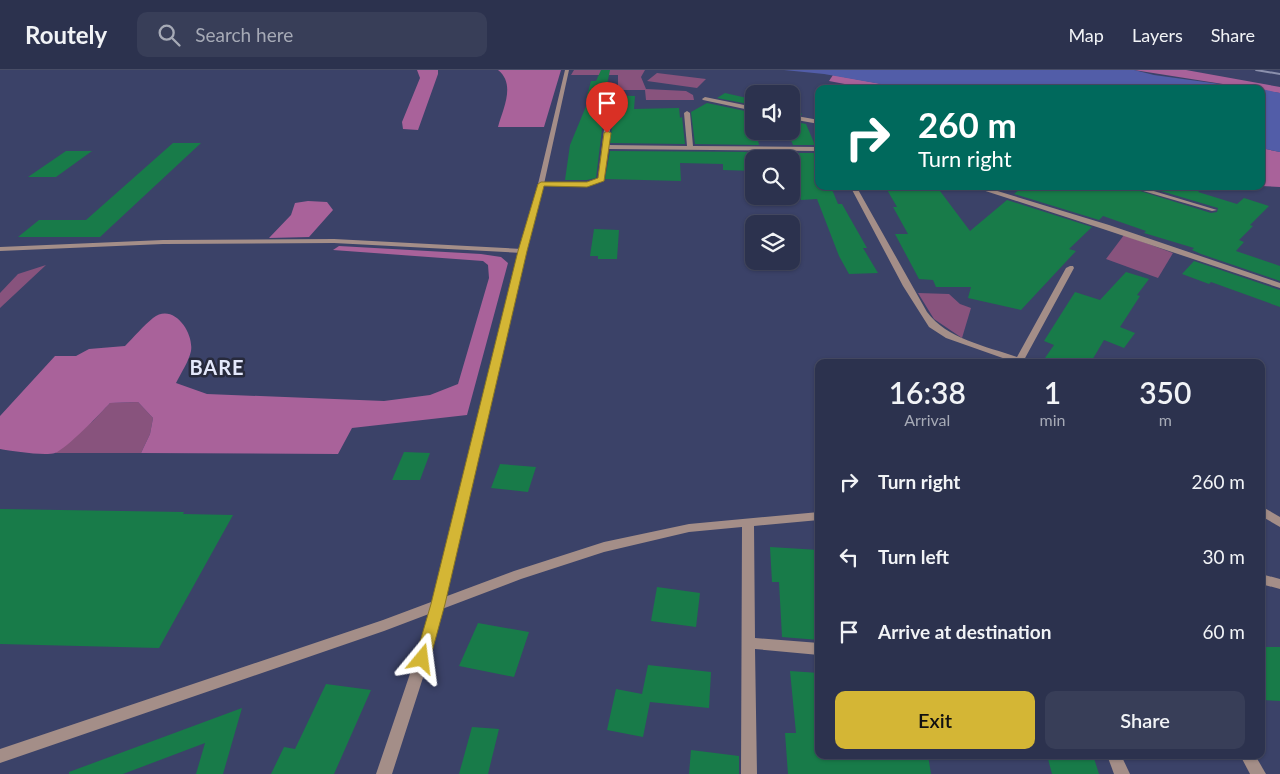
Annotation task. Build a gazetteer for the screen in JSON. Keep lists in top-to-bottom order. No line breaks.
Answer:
{"districts":["BARE"],"page":{"header":"Routely","search":"Search here","nav":["Map","Layers","Share"],"turn":["260 m","Turn right"],"eta":["16:38","Arrival","1","min","350","m"],"list":[{"name":"Turn right","value":"260 m"},{"name":"Turn left","value":"30 m"},{"name":"Arrive at destination","value":"60 m"}],"buttons":["Exit","Share"]}}
